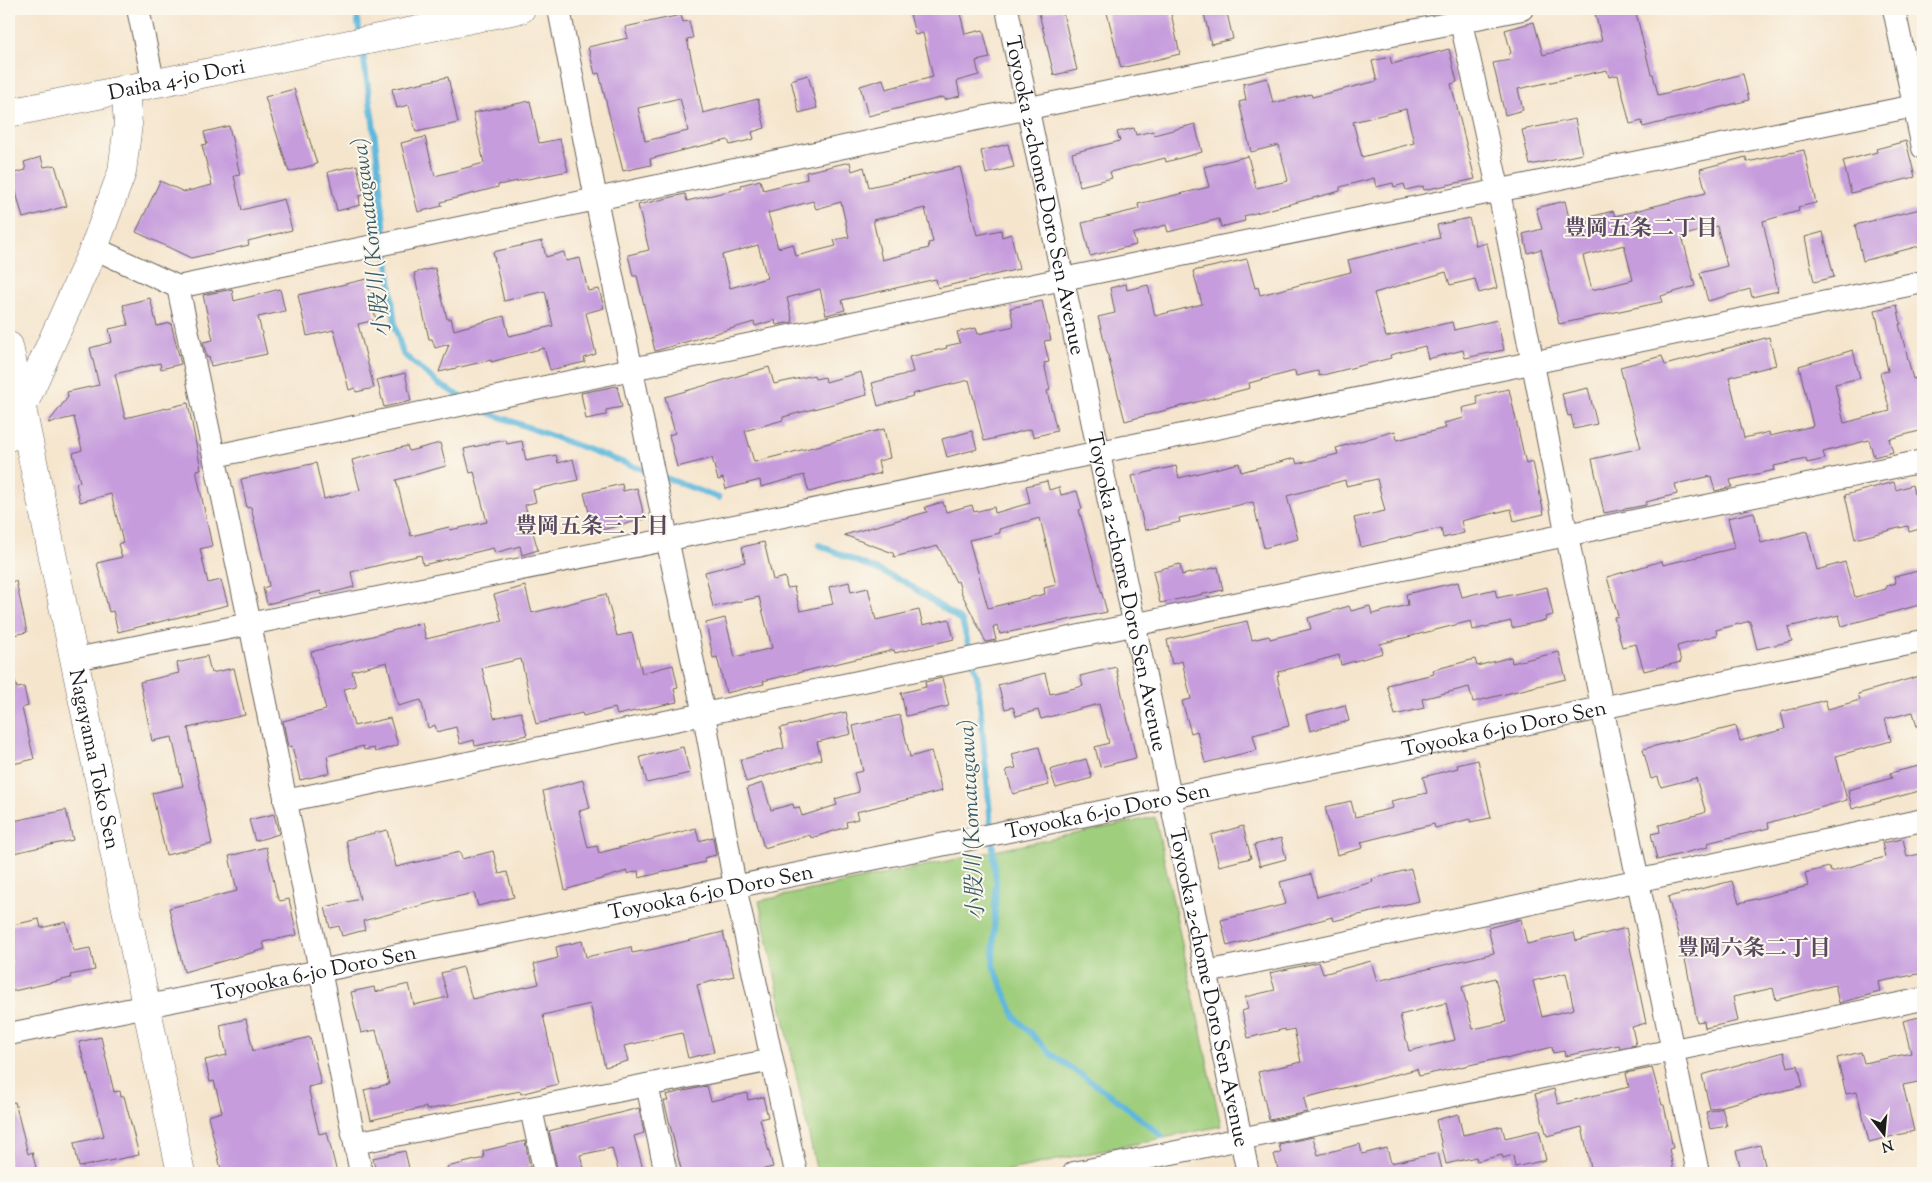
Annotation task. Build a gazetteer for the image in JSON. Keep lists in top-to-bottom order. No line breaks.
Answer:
{"streets":{"street":["Daiba 4-jo Dori","Toyooka 2-chome Doro Sen Avenue","Toyooka 6-jo Doro Sen","Nagayama Toko Sen"]},"crossings":[["Toyooka 2-chome Doro Sen Avenue","Toyooka 6-jo Doro Sen"],["Toyooka 6-jo Doro Sen","Nagayama Toko Sen"]],"districts":["豊岡五条二丁目","豊岡五条三丁目","豊岡六条二丁目"],"water":["小股川 (Komatagawa)"],"north":"bottom"}
